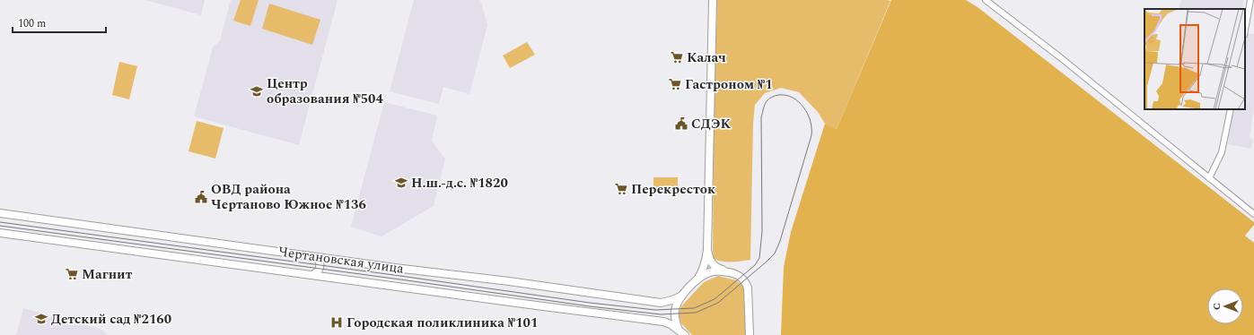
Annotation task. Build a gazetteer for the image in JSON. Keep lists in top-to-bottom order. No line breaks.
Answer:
{"streets":{"main road":["Чертановская улица"]},"places":{"supermarket":["Калач","Гастроном №1","Перекресток","Магнит"],"school or university":["Центр образования №504","Н.ш.-д.с. №1820","Детский сад №2160"],"public building":["СДЭК","ОВД района Чертаново Южное №136"],"hospital":["Городская поликлиника №101"]},"scale_bar":"100 m","north":"left"}
